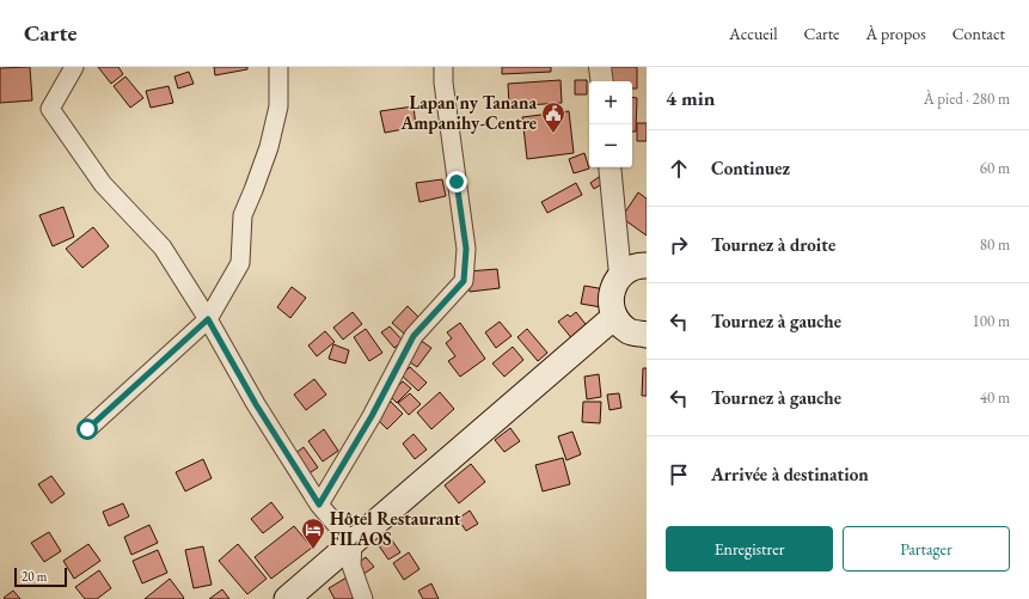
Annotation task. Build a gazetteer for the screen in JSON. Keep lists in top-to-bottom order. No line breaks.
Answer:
{"places":{"public building":["Lapan'ny Tanana Ampanihy-Centre"],"hotel":["Hôtel Restaurant FILAOS"]},"scale_bar":"20 m","page":{"header":"Carte","nav":["Accueil","Carte","À propos","Contact"],"heading":["4 min","À pied · 280 m"],"map_buttons":["+","−"],"list":[["Continuez","60 m"],["Tournez à droite","80 m"],["Tournez à gauche","100 m"],["Tournez à gauche","40 m"],"Arrivée à destination"],"buttons":["Enregistrer","Partager"],"scale":"20 m"}}
